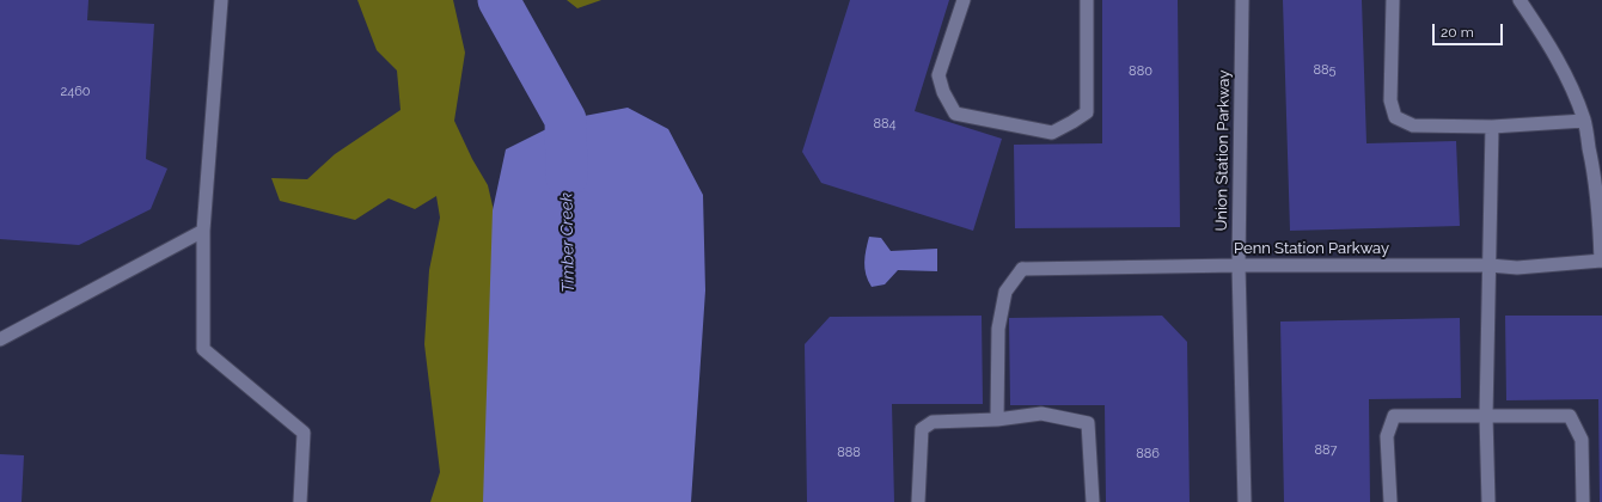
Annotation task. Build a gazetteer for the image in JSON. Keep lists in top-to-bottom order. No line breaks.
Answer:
{"streets":{"street":["Union Station Parkway","Penn Station Parkway"]},"crossings":[["Union Station Parkway","Penn Station Parkway"]],"water":["Timber Creek"],"house_numbers":["885","880","2460","884","887","888","886"],"scale_bar":"20 m"}
